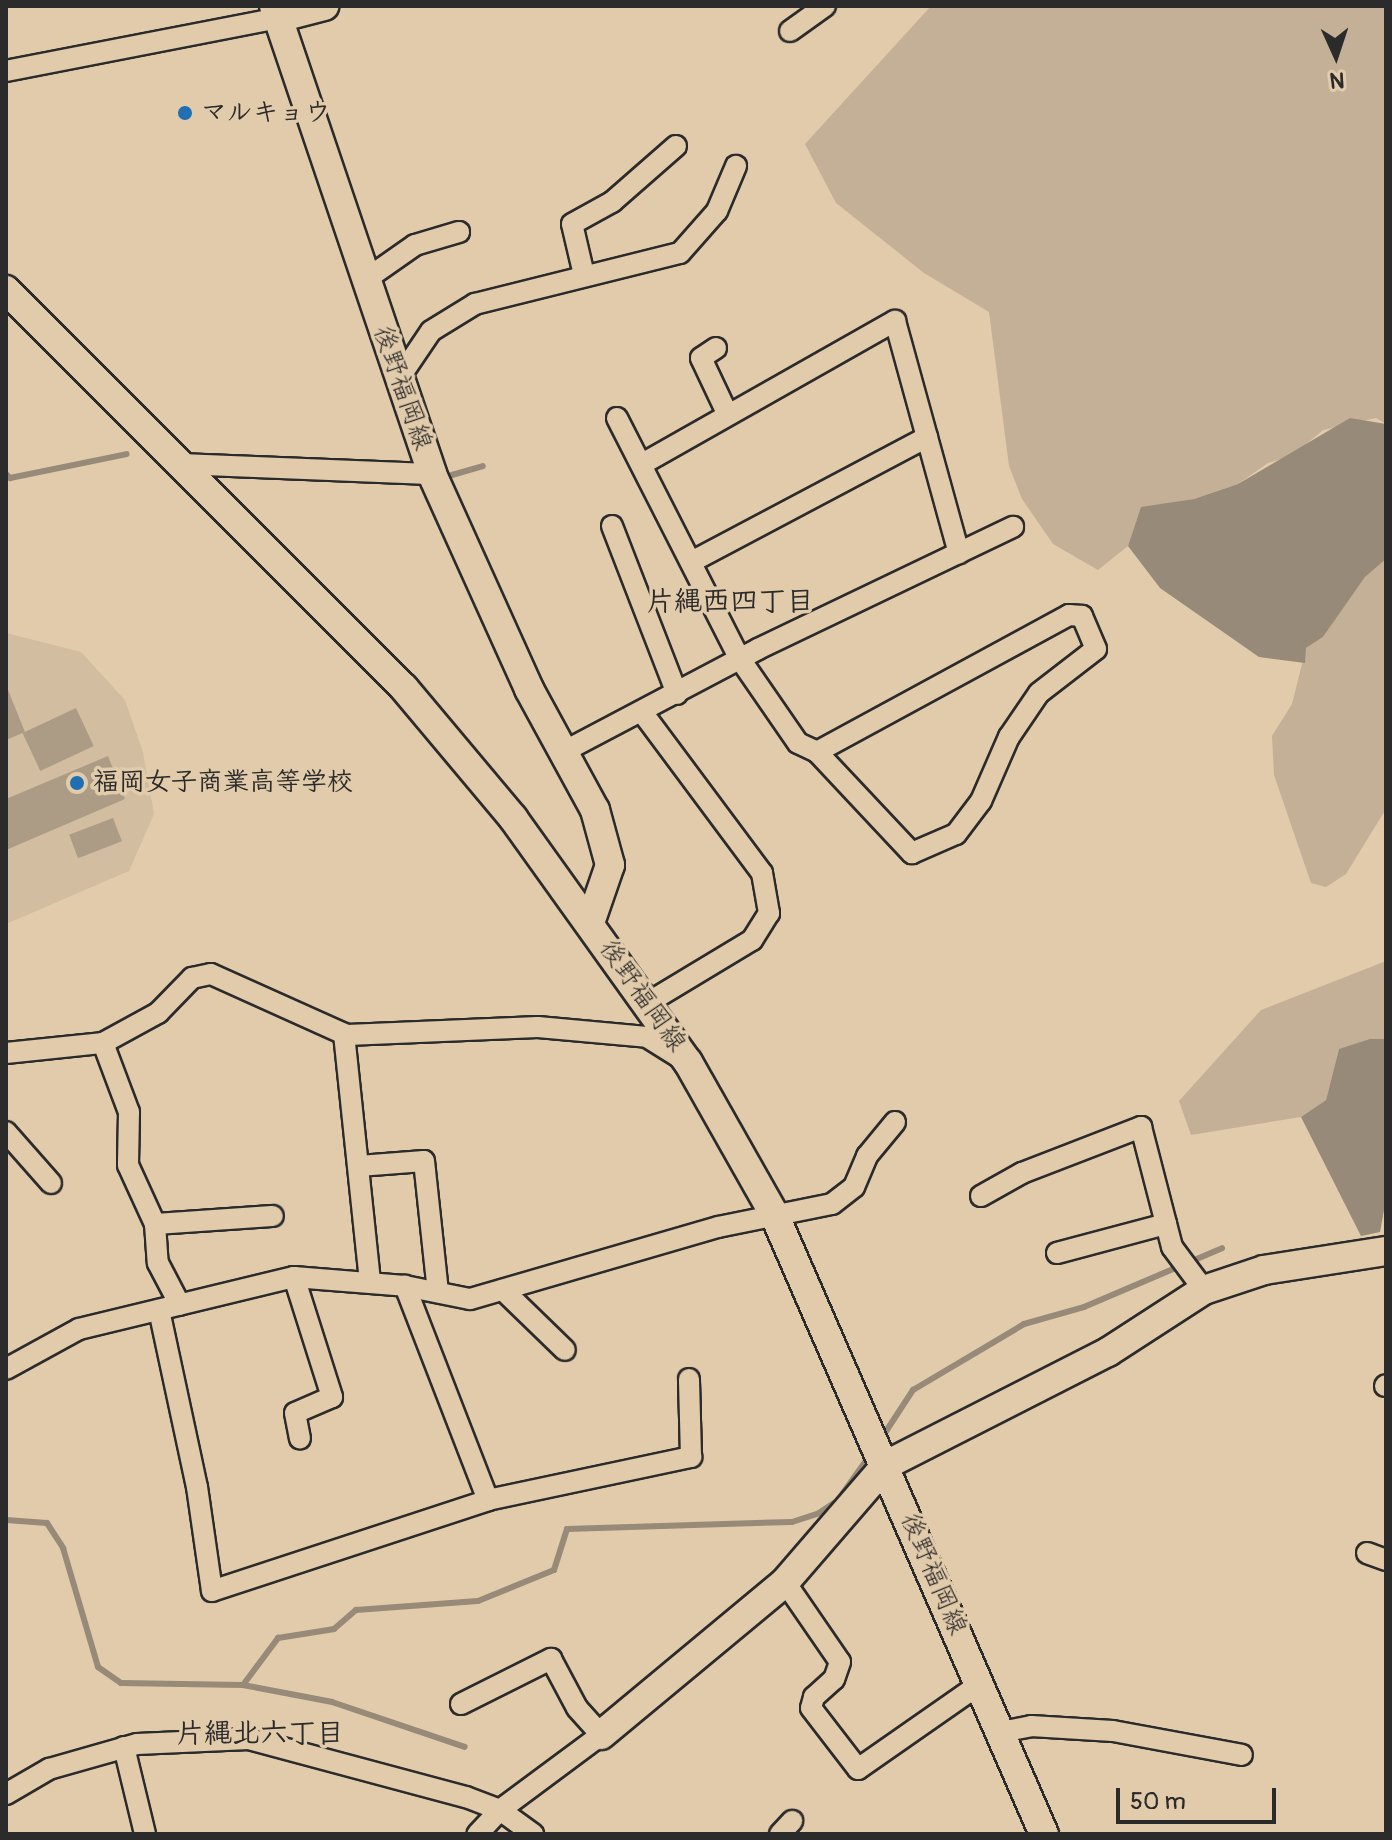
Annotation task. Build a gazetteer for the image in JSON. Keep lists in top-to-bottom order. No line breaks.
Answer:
{"streets":{"main road":["後野福岡線"]},"districts":["片縄西四丁目","片縄北六丁目"],"places":["マルキョウ","福岡女子商業高等学校"],"scale_bar":"50 m","north":"bottom"}
